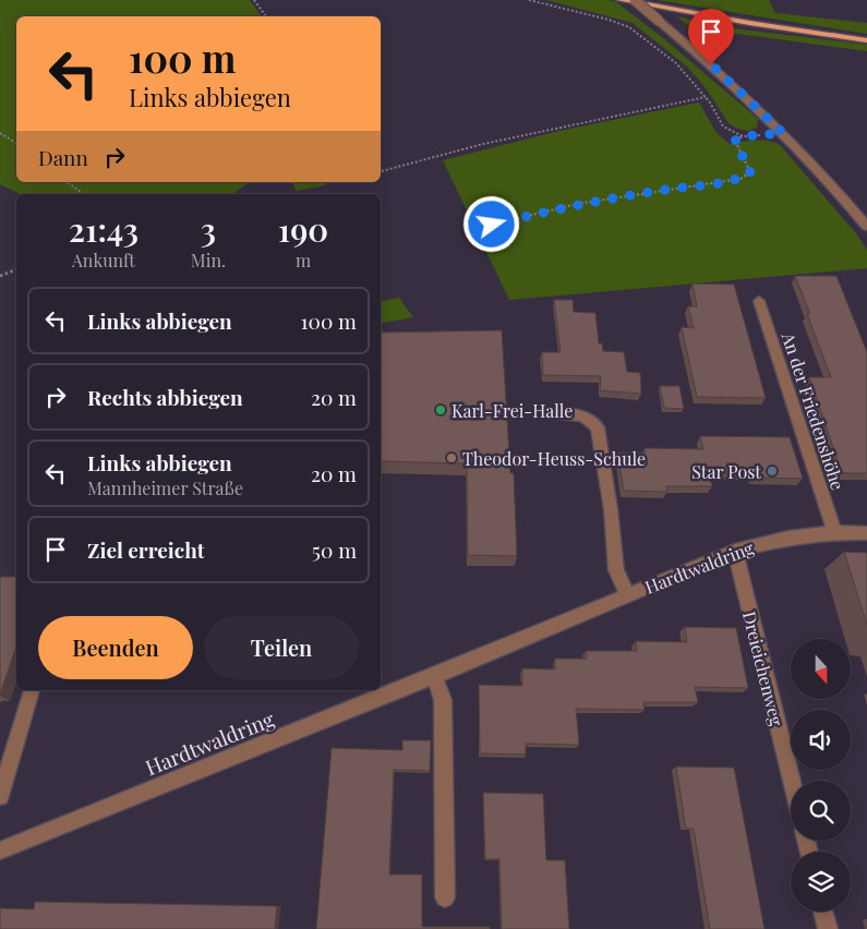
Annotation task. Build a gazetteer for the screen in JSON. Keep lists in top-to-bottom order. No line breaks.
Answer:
{"streets":{"street":["An der Friedenshöhe","Hardtwaldring","Dreieichenweg"]},"crossings":[["An der Friedenshöhe","Hardtwaldring"],["Hardtwaldring","Dreieichenweg"]],"places":["Karl-Frei-Halle","Theodor-Heuss-Schule","Star Post"],"north":"bottom","page":{"turn":["100 m","Links abbiegen"],"then":"Dann","eta":["21:43","Ankunft","3","Min.","190","m"],"list":[{"name":"Links abbiegen","value":"100 m"},{"name":"Rechts abbiegen","value":"20 m"},{"name":"Links abbiegen","note":"Mannheimer Straße","value":"20 m"},{"name":"Ziel erreicht","value":"50 m"}],"buttons":["Beenden","Teilen"]}}
